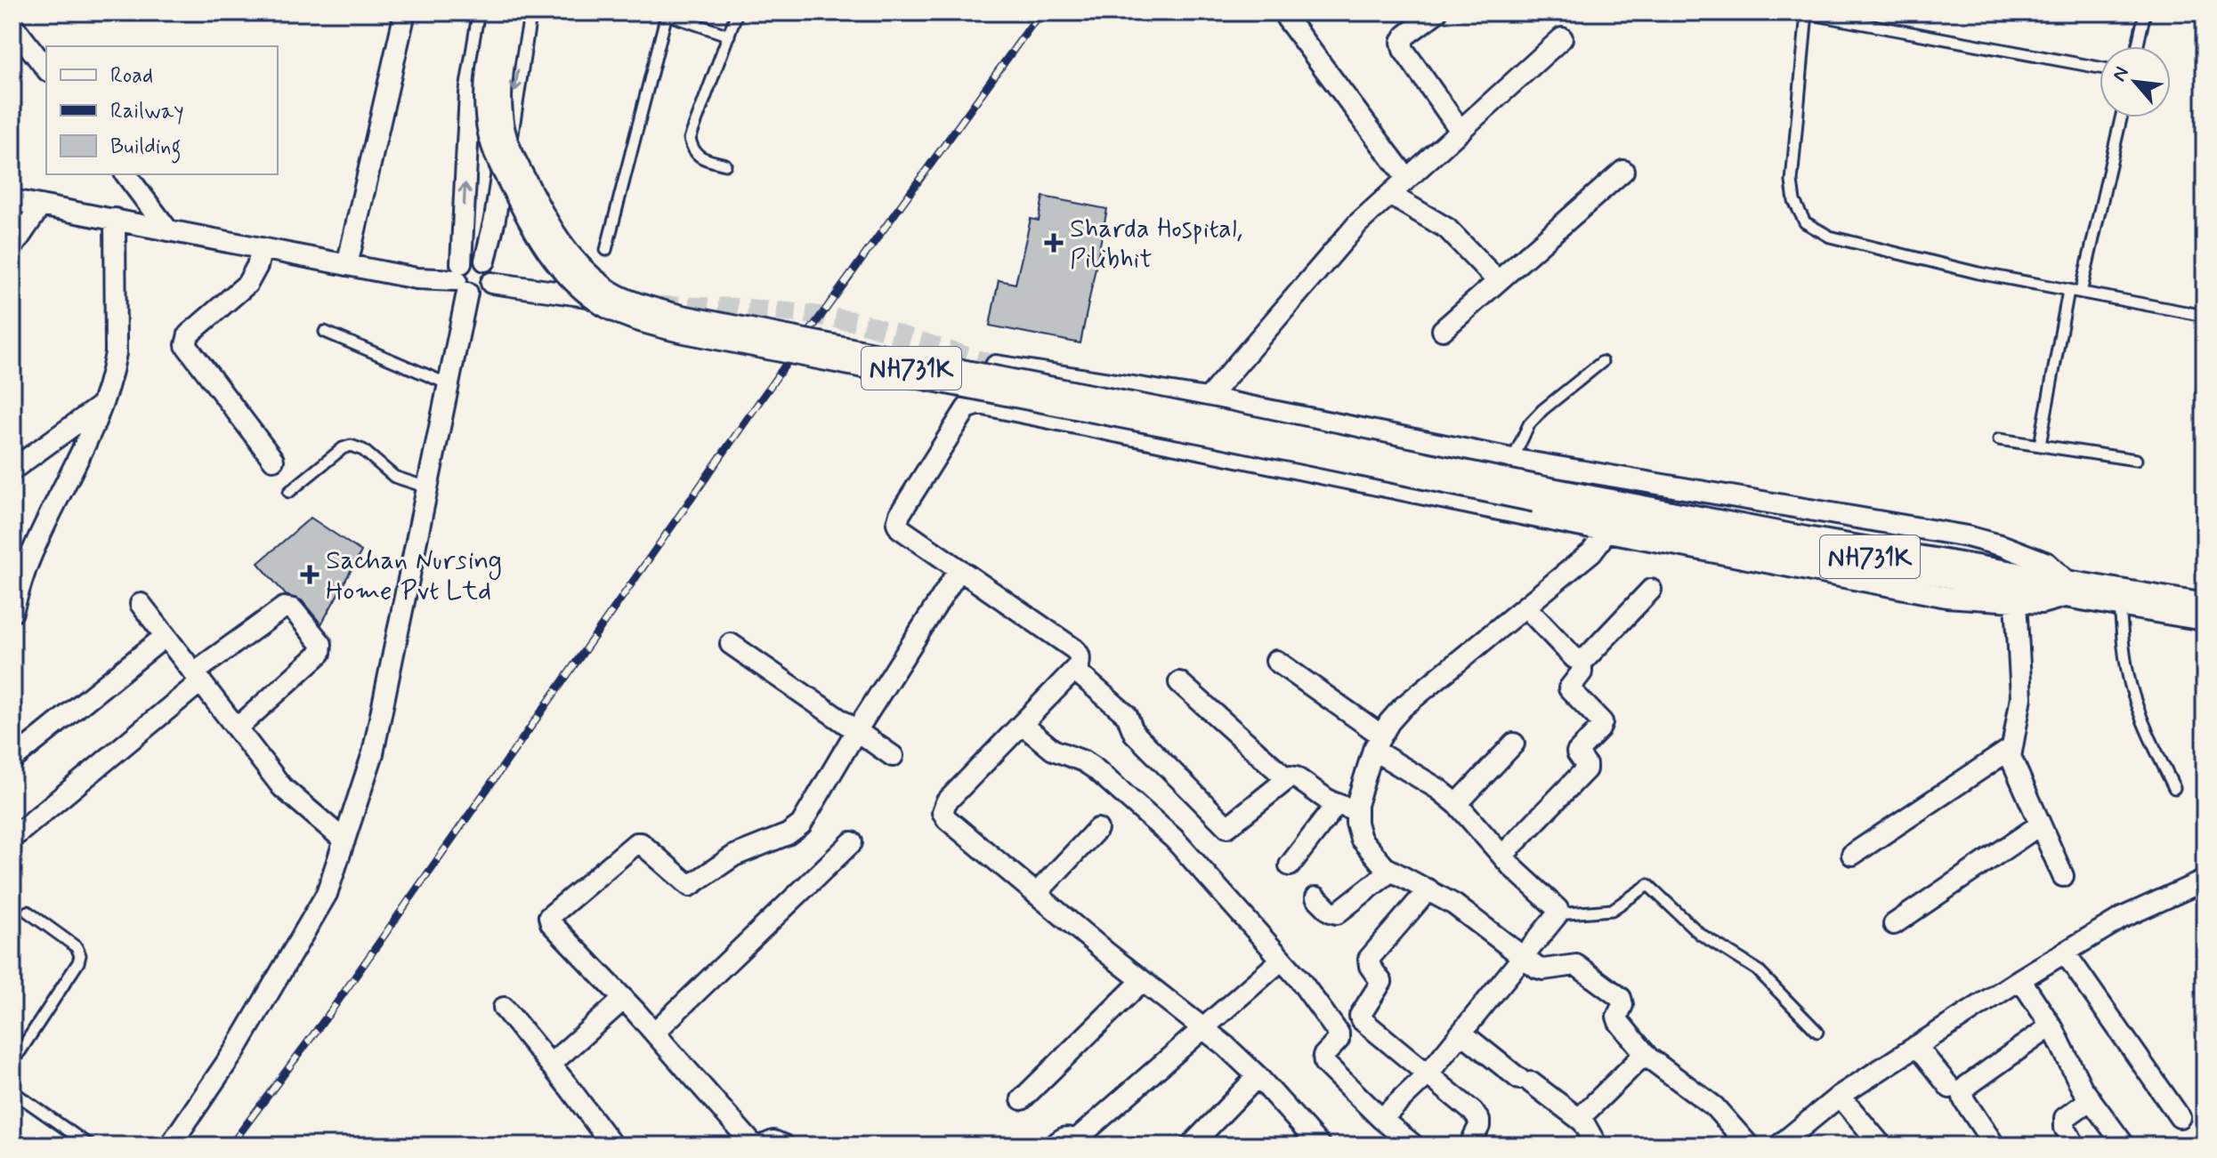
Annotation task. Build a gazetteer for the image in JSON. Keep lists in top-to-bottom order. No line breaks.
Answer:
{"streets":{"highway":["NH731K"]},"places":{"health":["Sharda Hospital, Pilibhit","Sachan Nursing Home Pvt Ltd"]},"legend":["Road","Railway","Building"],"north":"top left"}
